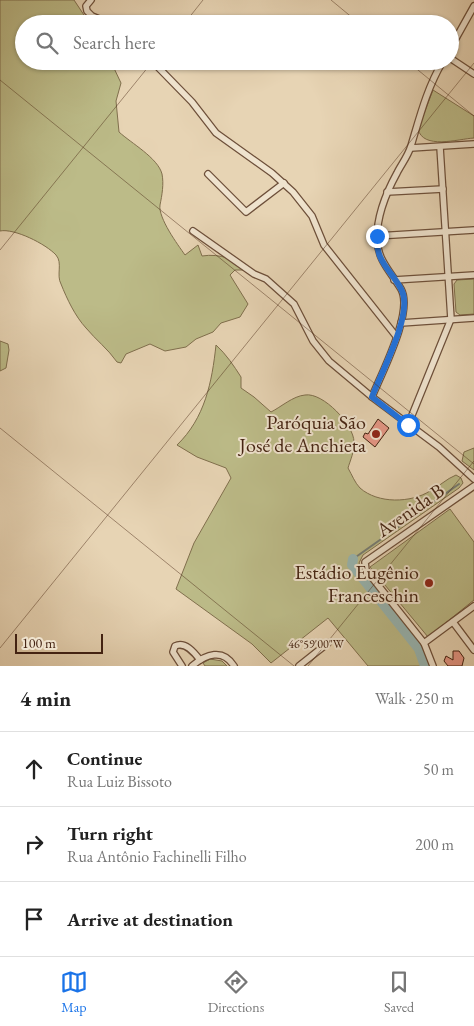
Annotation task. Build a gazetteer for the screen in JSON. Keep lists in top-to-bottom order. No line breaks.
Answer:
{"streets":{"street":["Avenida B"]},"places":["Paróquia São José de Anchieta","Estádio Eugênio Franceschin"],"scale_bar":"100 m","page":{"search":"Search here","scale":"100 m","heading":["4 min","Walk · 250 m"],"list":[["Continue","Rua Luiz Bissoto","50 m"],["Turn right","Rua Antônio Fachinelli Filho","200 m"],"Arrive at destination"],"nav":["Map","Directions","Saved"]},"coordinates":["46°59'00\"W"]}
